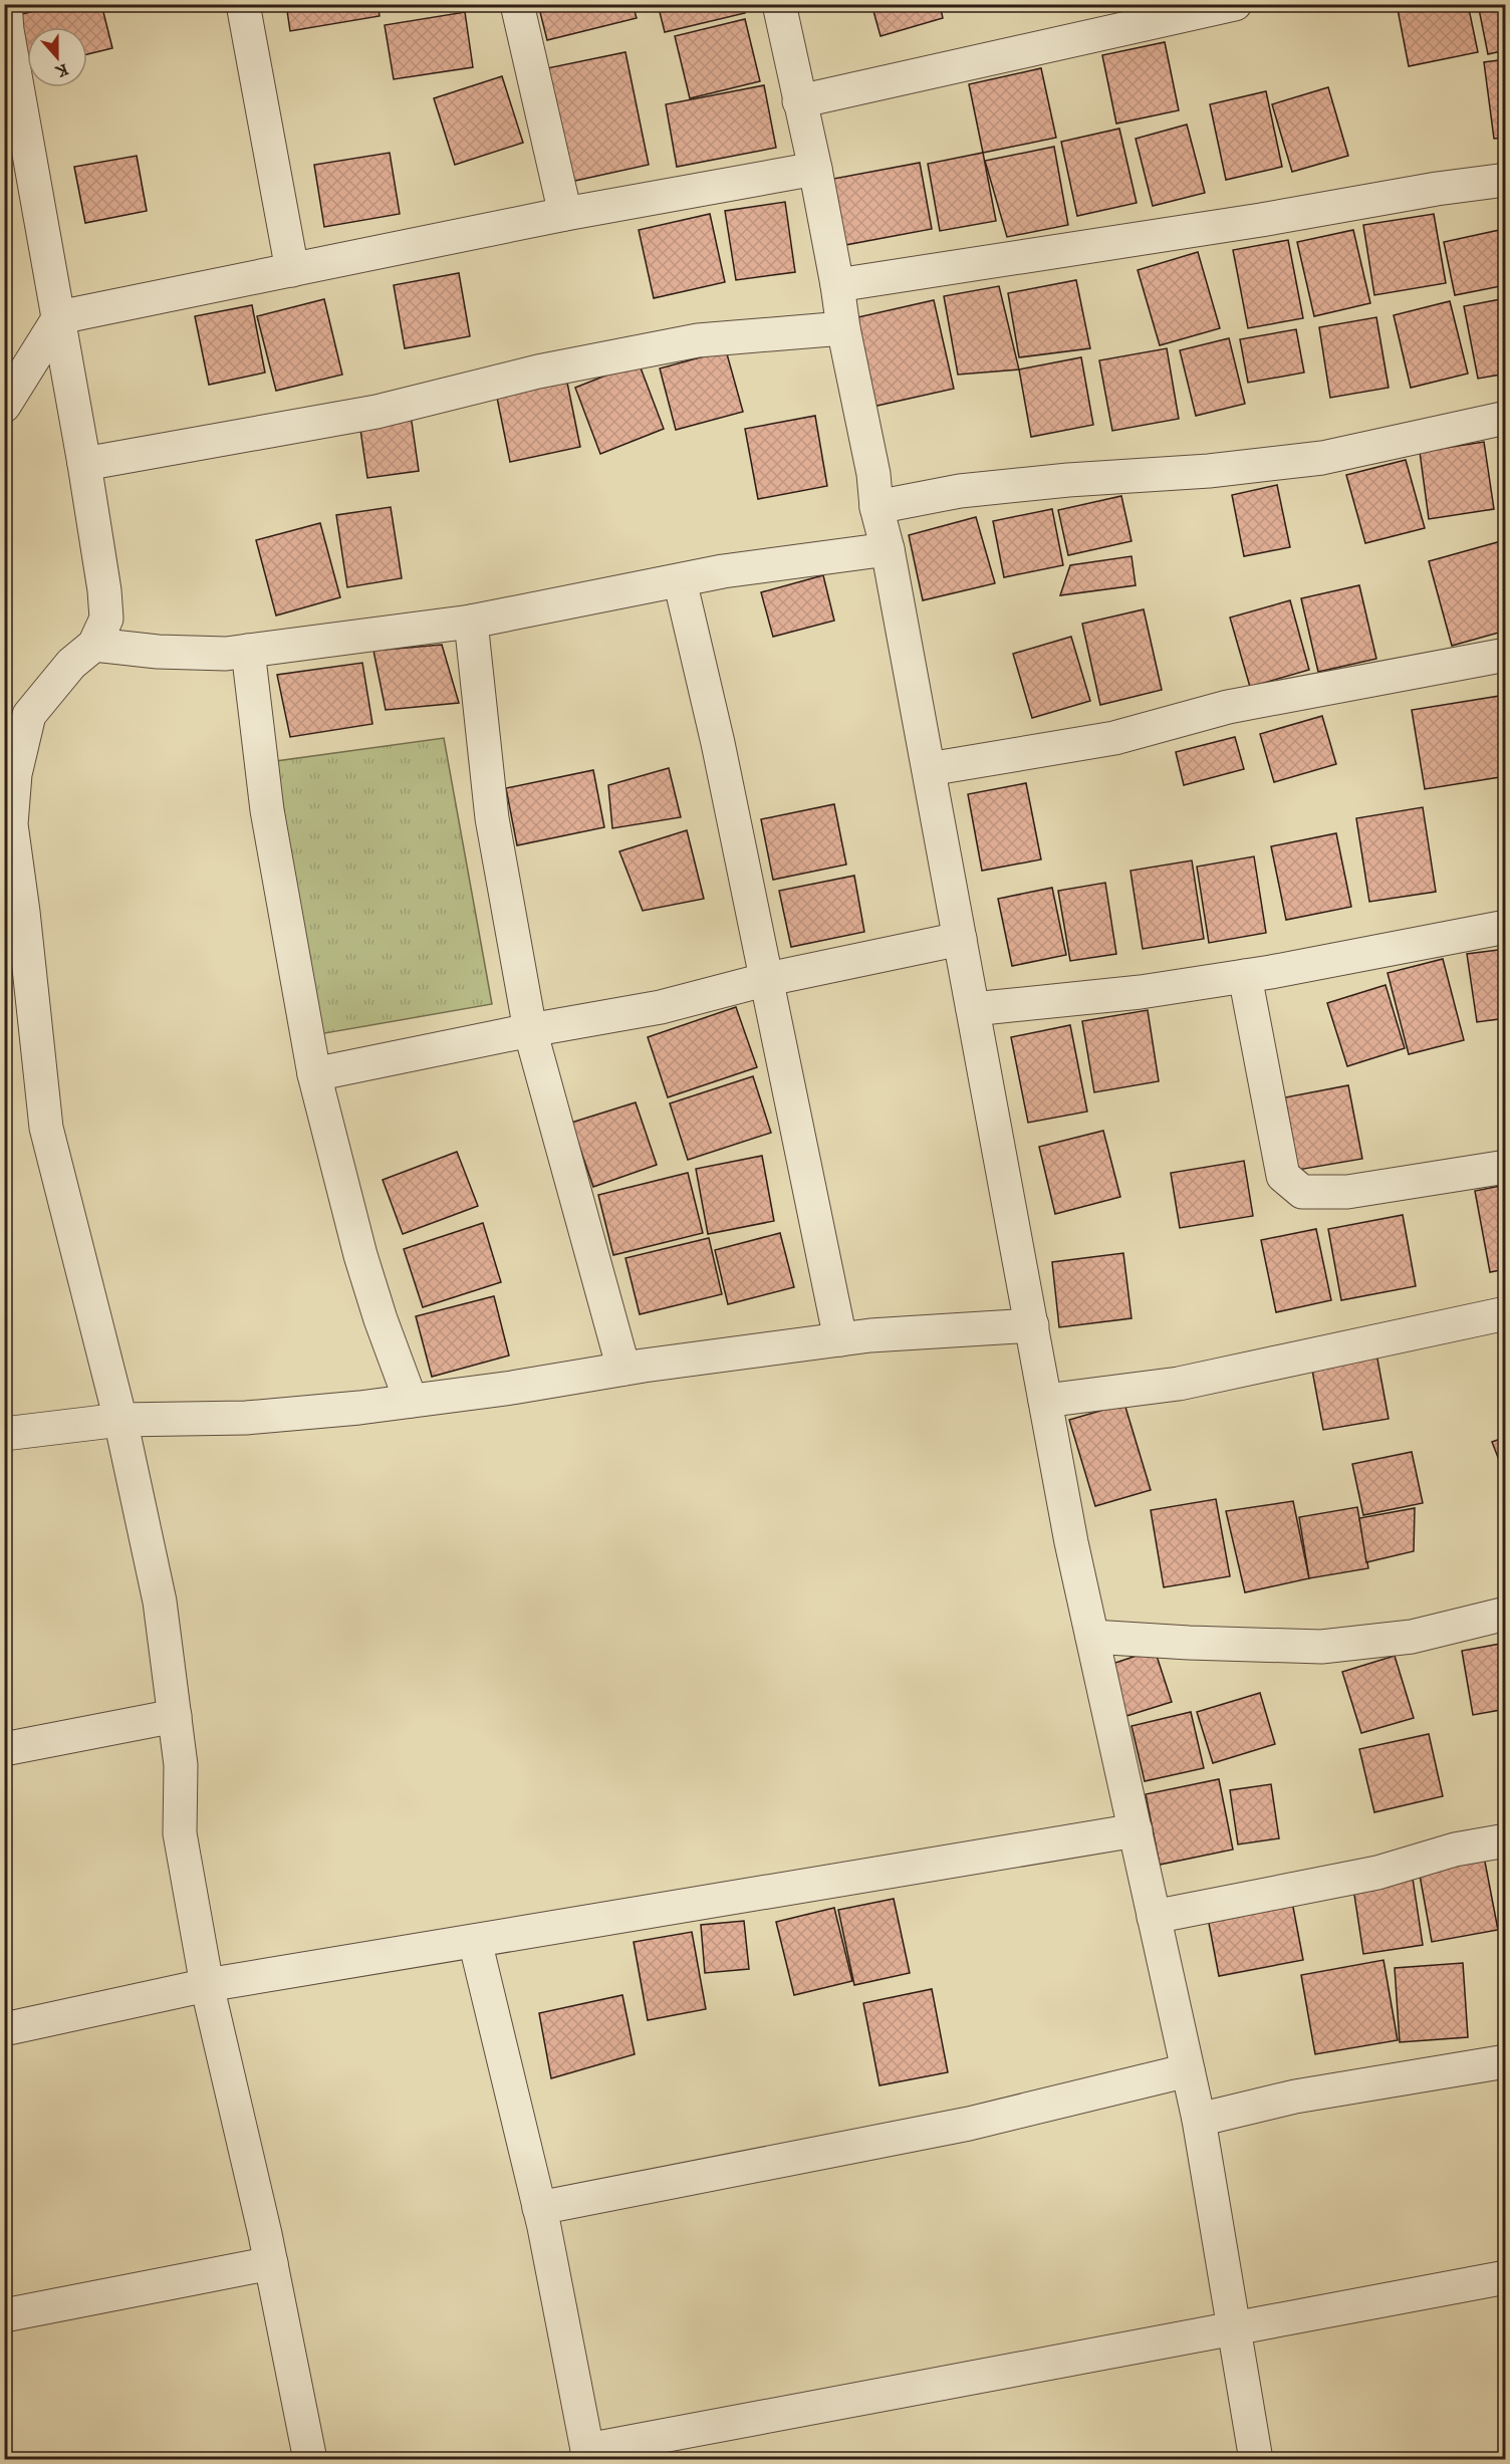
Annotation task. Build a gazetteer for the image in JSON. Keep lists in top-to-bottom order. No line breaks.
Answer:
{"north":"bottom"}
